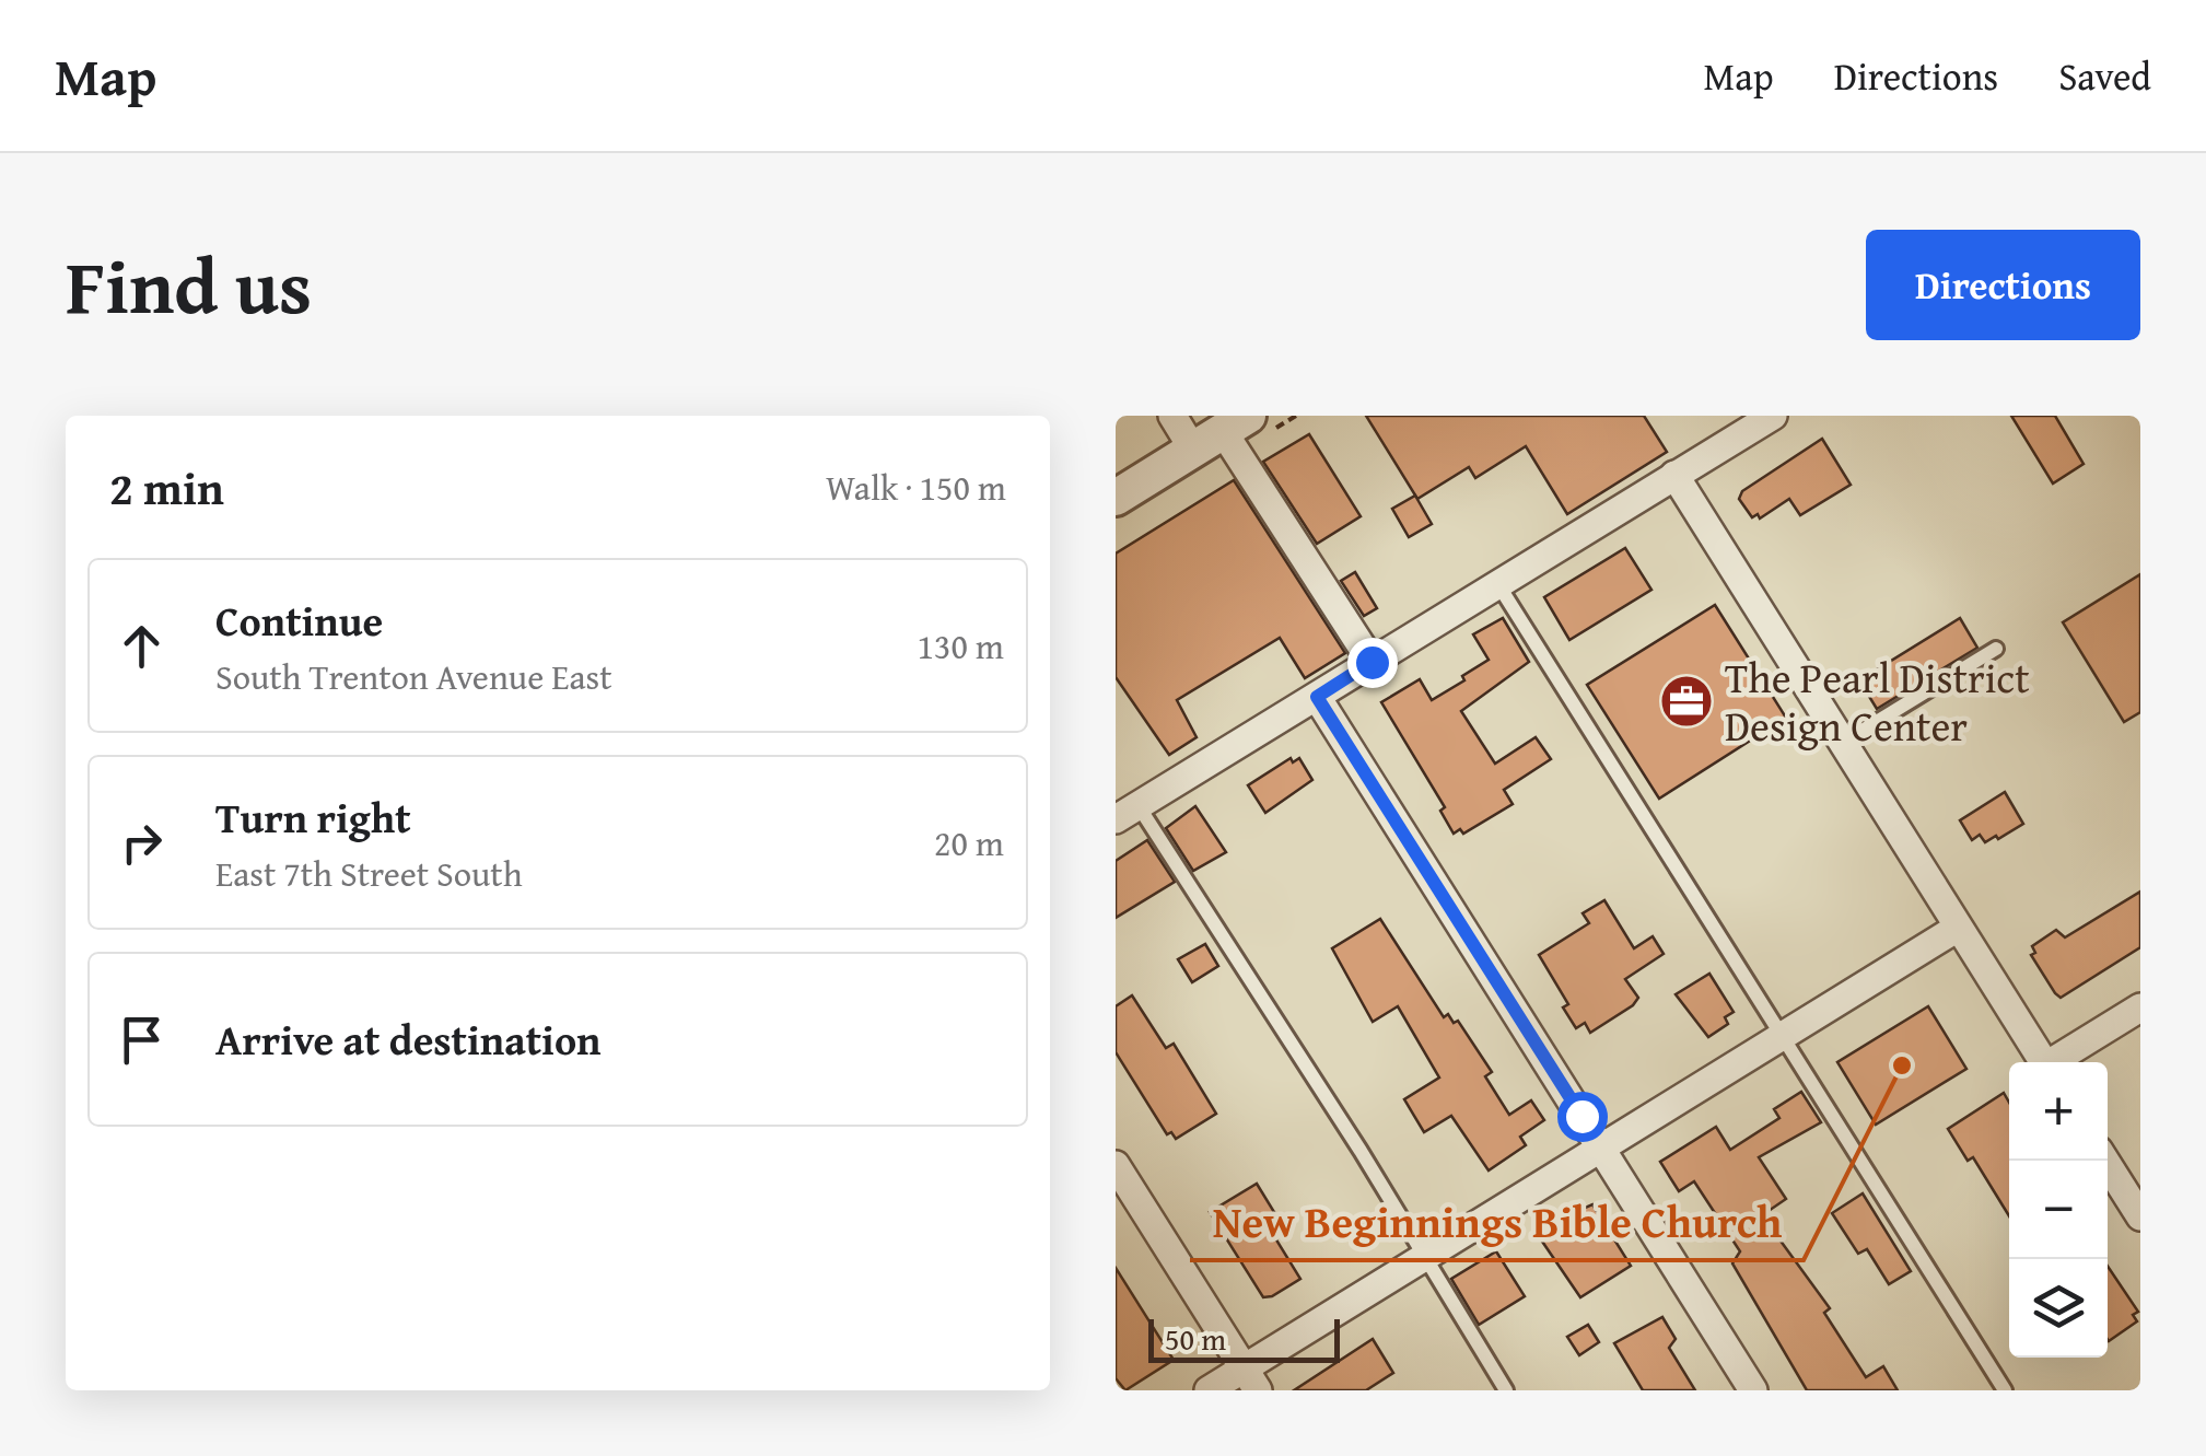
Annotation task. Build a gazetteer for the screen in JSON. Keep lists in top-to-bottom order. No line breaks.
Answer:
{"places":{"office":["The Pearl District Design Center"],"other":["New Beginnings Bible Church"]},"scale_bar":"50 m","page":{"header":"Map","nav":["Map","Directions","Saved"],"title":"Find us","buttons":"Directions","heading":["2 min","Walk · 150 m"],"list":[["Continue","South Trenton Avenue East","130 m"],["Turn right","East 7th Street South","20 m"],"Arrive at destination"],"map_buttons":["+","−"],"scale":"50 m"}}
